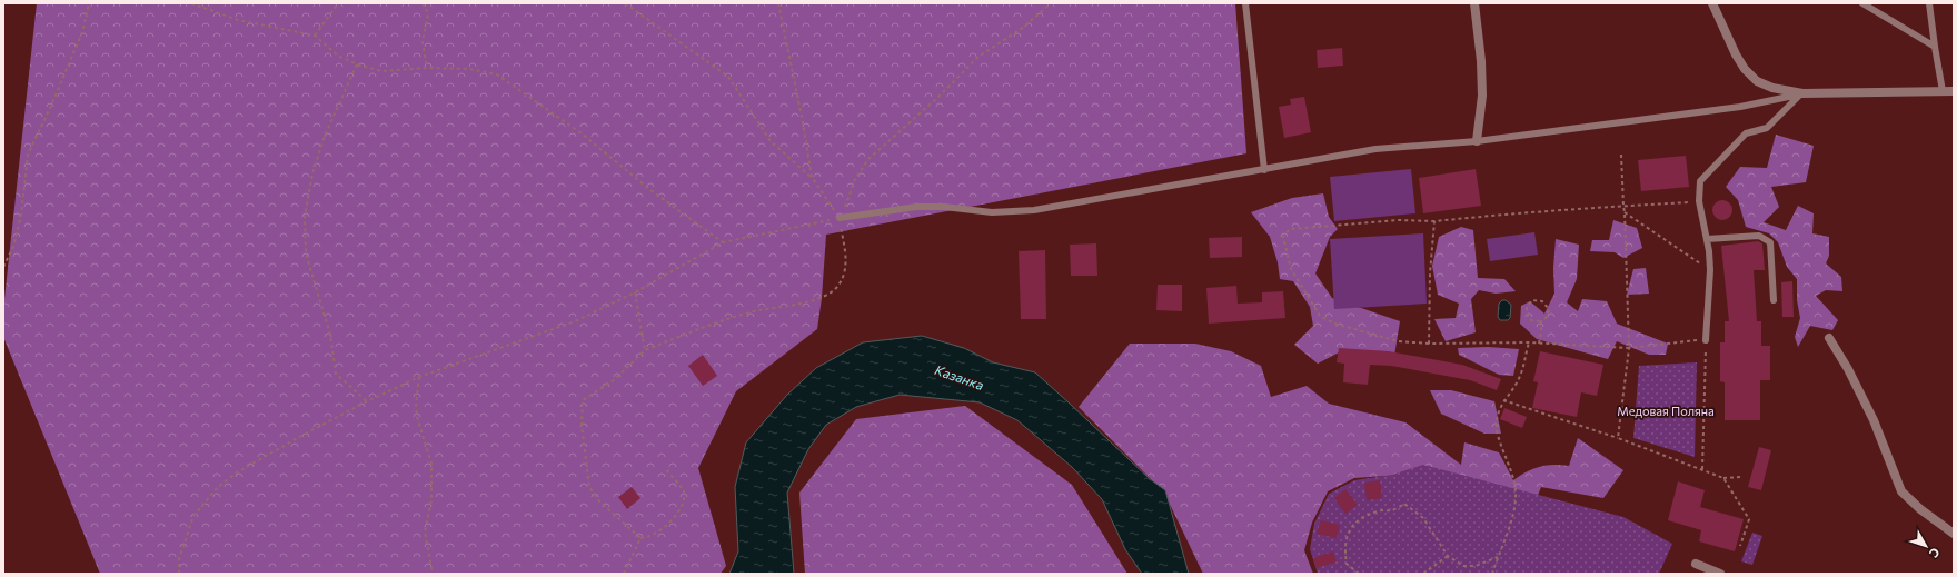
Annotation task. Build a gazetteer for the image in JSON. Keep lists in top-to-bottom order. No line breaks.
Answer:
{"water":["Казанка"],"parks":["Медовая Поляна"],"north":"bottom right"}
